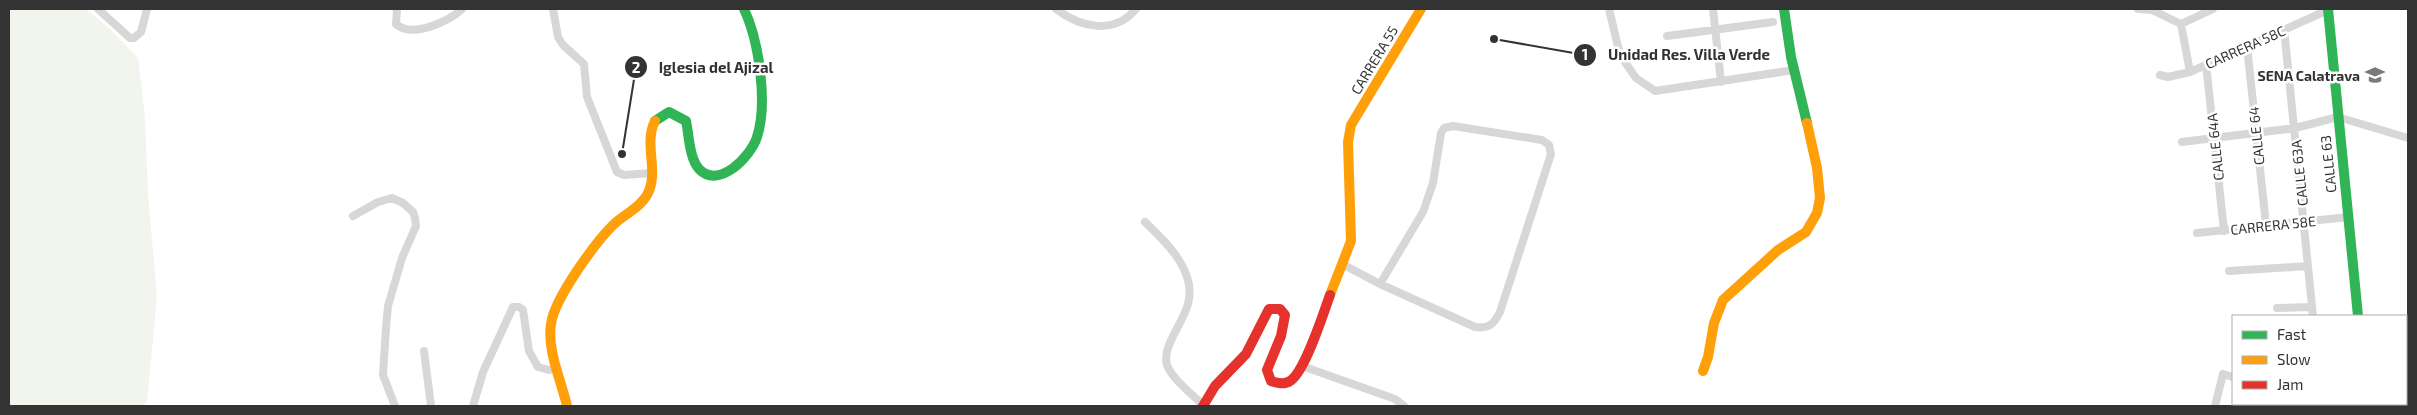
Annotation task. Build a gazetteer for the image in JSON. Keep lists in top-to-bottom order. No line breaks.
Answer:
{"streets":{"street":["CARRERA 58C","CARRERA 55","CALLE 64","CALLE 64A","CALLE 63","CALLE 63A","CARRERA 58E"]},"crossings":[["CARRERA 58C","CALLE 64"],["CARRERA 58C","CALLE 64A"],["CARRERA 58C","CALLE 63"],["CARRERA 58C","CALLE 63A"],["CALLE 64","CARRERA 58E"],["CALLE 64A","CARRERA 58E"],["CALLE 63","CARRERA 58E"],["CALLE 63A","CARRERA 58E"]],"places":{"other":["Unidad Res. Villa Verde","Iglesia del Ajizal"],"school or university":["SENA Calatrava"]},"legend":["Fast","Slow","Jam"]}
